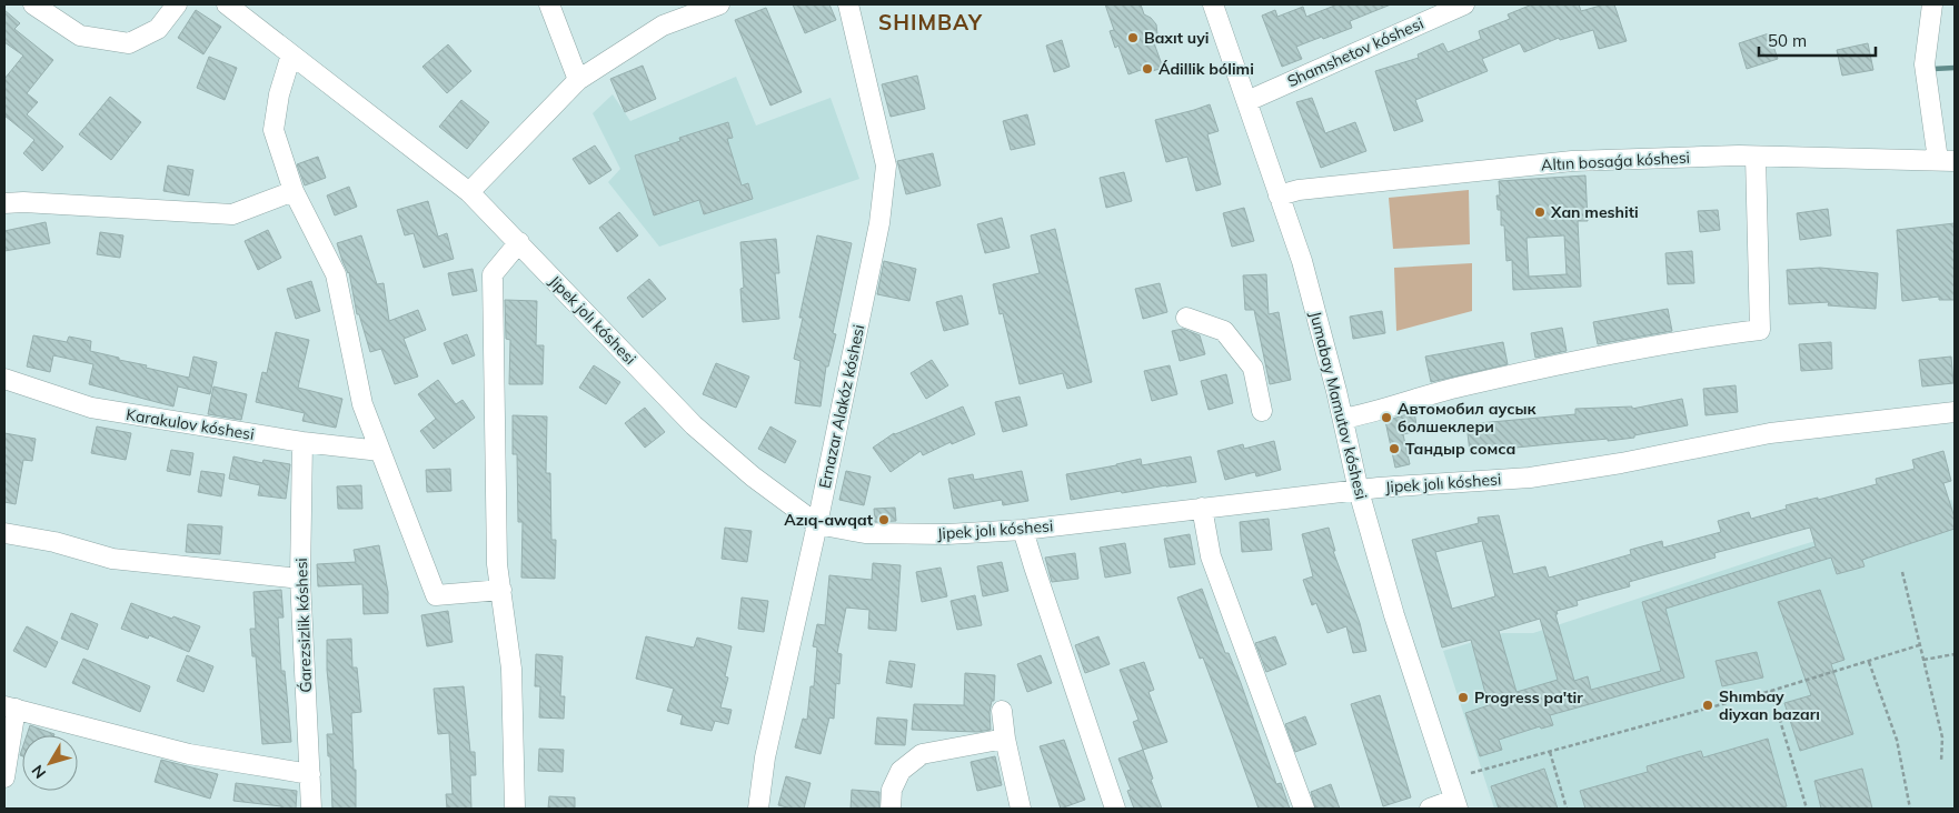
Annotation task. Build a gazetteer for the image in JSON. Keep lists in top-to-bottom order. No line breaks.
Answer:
{"streets":{"street":["Shamshetov kóshesi","Altın bosaǵa kóshesi","Jipek jolı kóshesi","Jumabay Mamutov kóshesi","Ernazar Alakóz kóshesi","Karakulov kóshesi","Ǵarezsizlik kóshesi"]},"crossings":[["Shamshetov kóshesi","Jumabay Mamutov kóshesi"],["Altın bosaǵa kóshesi","Jumabay Mamutov kóshesi"],["Jipek jolı kóshesi","Jumabay Mamutov kóshesi"],["Jipek jolı kóshesi","Ernazar Alakóz kóshesi"],["Karakulov kóshesi","Ǵarezsizlik kóshesi"]],"districts":["SHIMBAY"],"places":["Baxıt uyi","Ádillik bólimi","Xan meshiti","Автомобил аусык болшеклери","Тандыр сомса","Azıq-awqat","Progress pa'tir","Shımbay diyxan bazarı"],"scale_bar":"50 m","north":"bottom left"}
